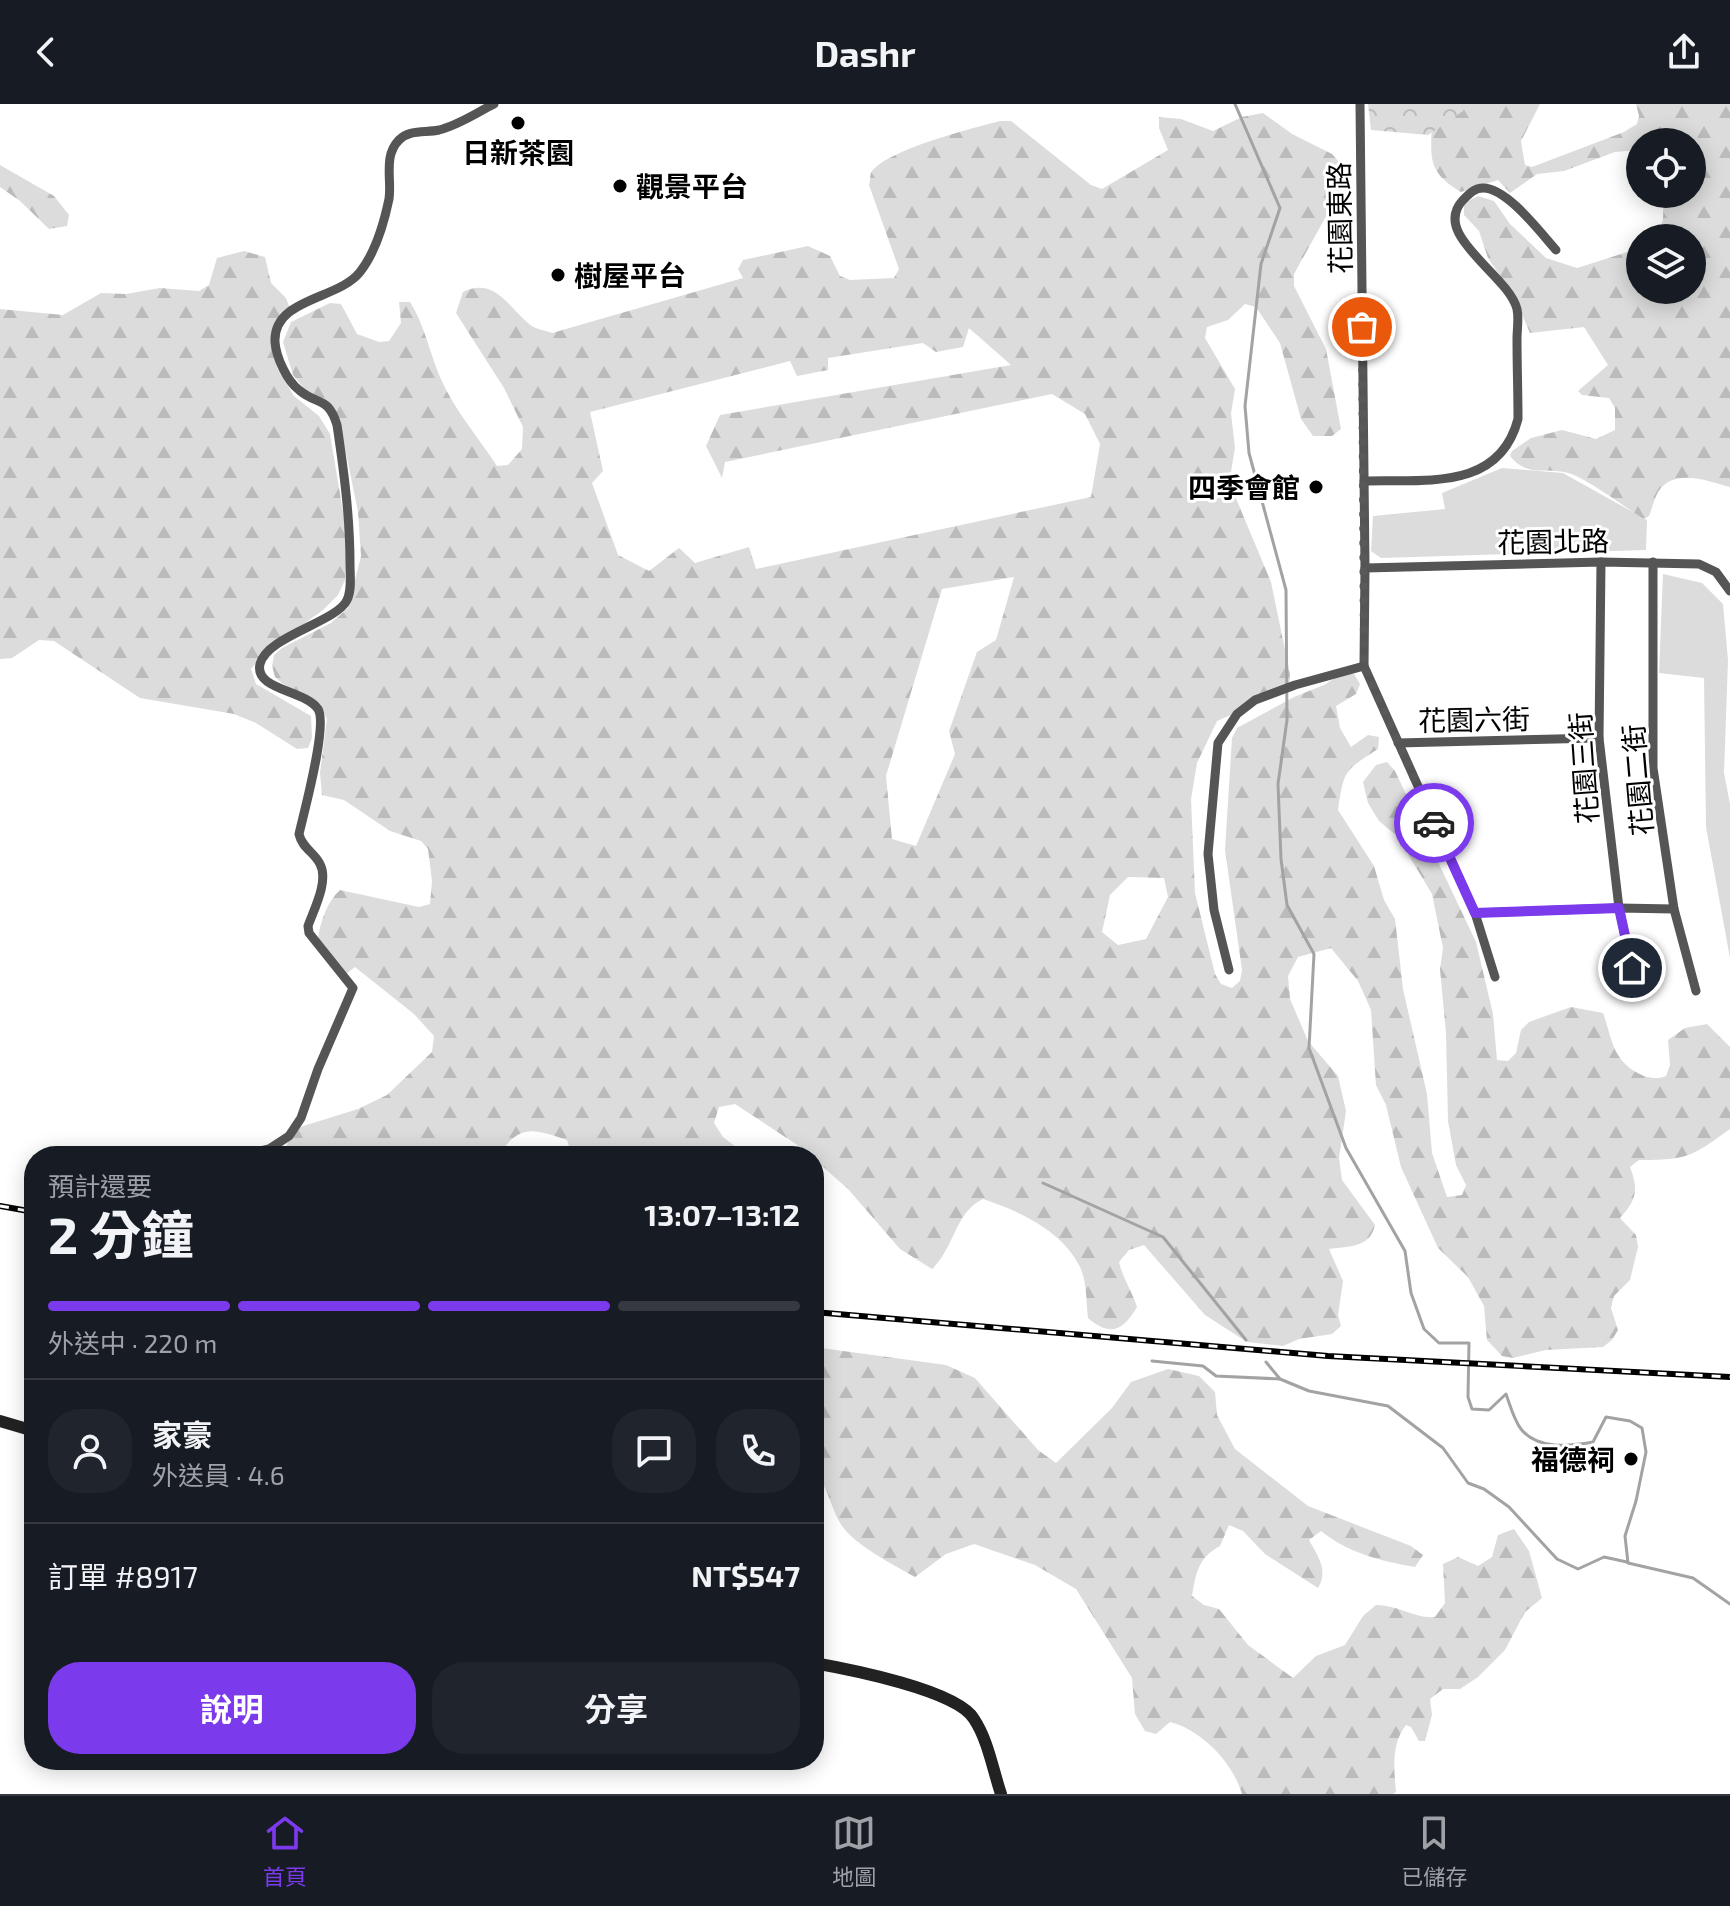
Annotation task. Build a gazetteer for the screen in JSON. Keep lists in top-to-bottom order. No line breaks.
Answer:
{"streets":{"street":["花園東路","花園北路","花園六街","花園三街","花園二街"]},"crossings":[["花園東路","花園北路"],["花園東路","花園六街"],["花園北路","花園三街"],["花園北路","花園二街"],["花園六街","花園三街"]],"places":["日新茶園","觀景平台","樹屋平台","四季會館","福德祠"],"page":{"header":"Dashr","heading":["2 分鐘","預計還要","13:07–13:12"],"panel":["家豪","外送員 · 4.6","訂單 #8917","NT$547"],"bar":"外送中 · 220 m","buttons":["說明","分享"],"tabs":["首頁","地圖","已儲存"]}}
